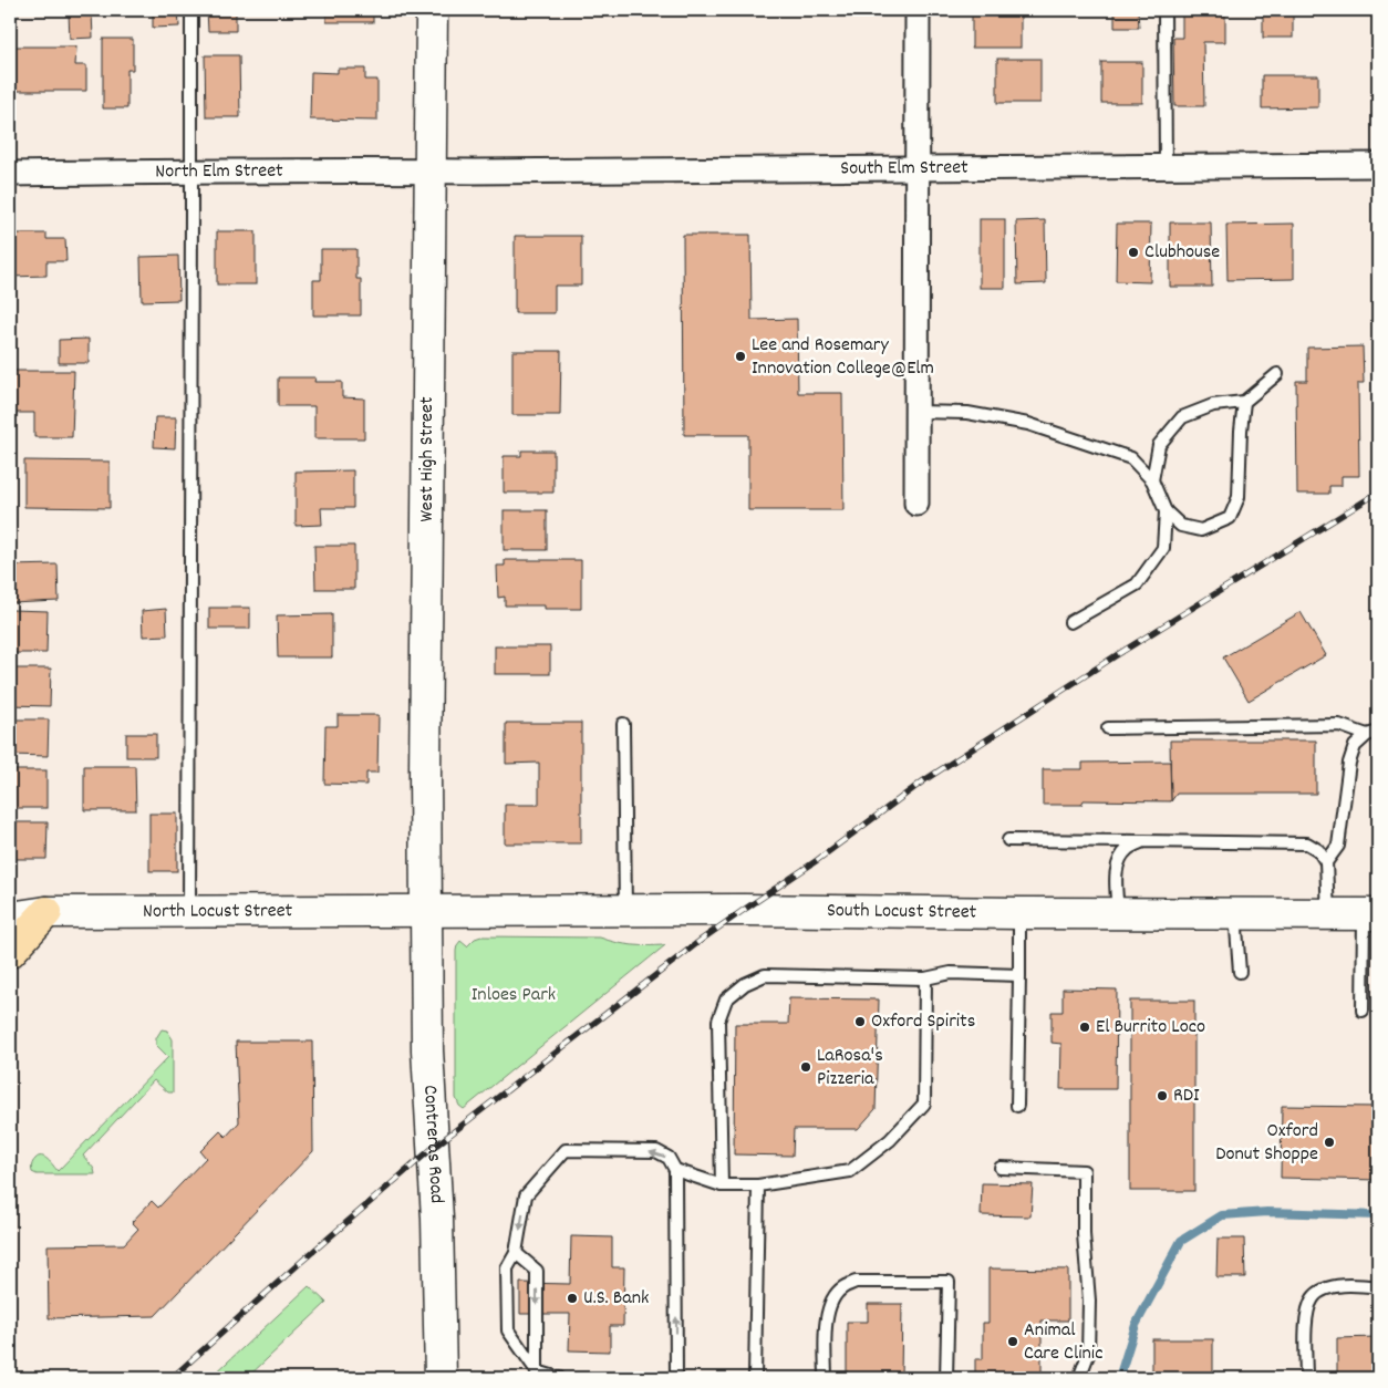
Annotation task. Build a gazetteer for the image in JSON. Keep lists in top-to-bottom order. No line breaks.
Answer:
{"streets":{"street":["South Elm Street","North Elm Street","West High Street","South Locust Street","North Locust Street","Contreras Road"]},"crossings":[["South Elm Street","North Elm Street"],["South Elm Street","West High Street"],["North Elm Street","West High Street"],["West High Street","South Locust Street"],["West High Street","North Locust Street"],["West High Street","Contreras Road"],["South Locust Street","North Locust Street"],["South Locust Street","Contreras Road"],["North Locust Street","Contreras Road"]],"parks":["Inloes Park"],"places":["Clubhouse","Lee and Rosemary Innovation College@Elm","Oxford Spirits","El Burrito Loco","LaRosa's Pizzeria","RDI","Oxford Donut Shoppe","U.S. Bank","Animal Care Clinic"]}
